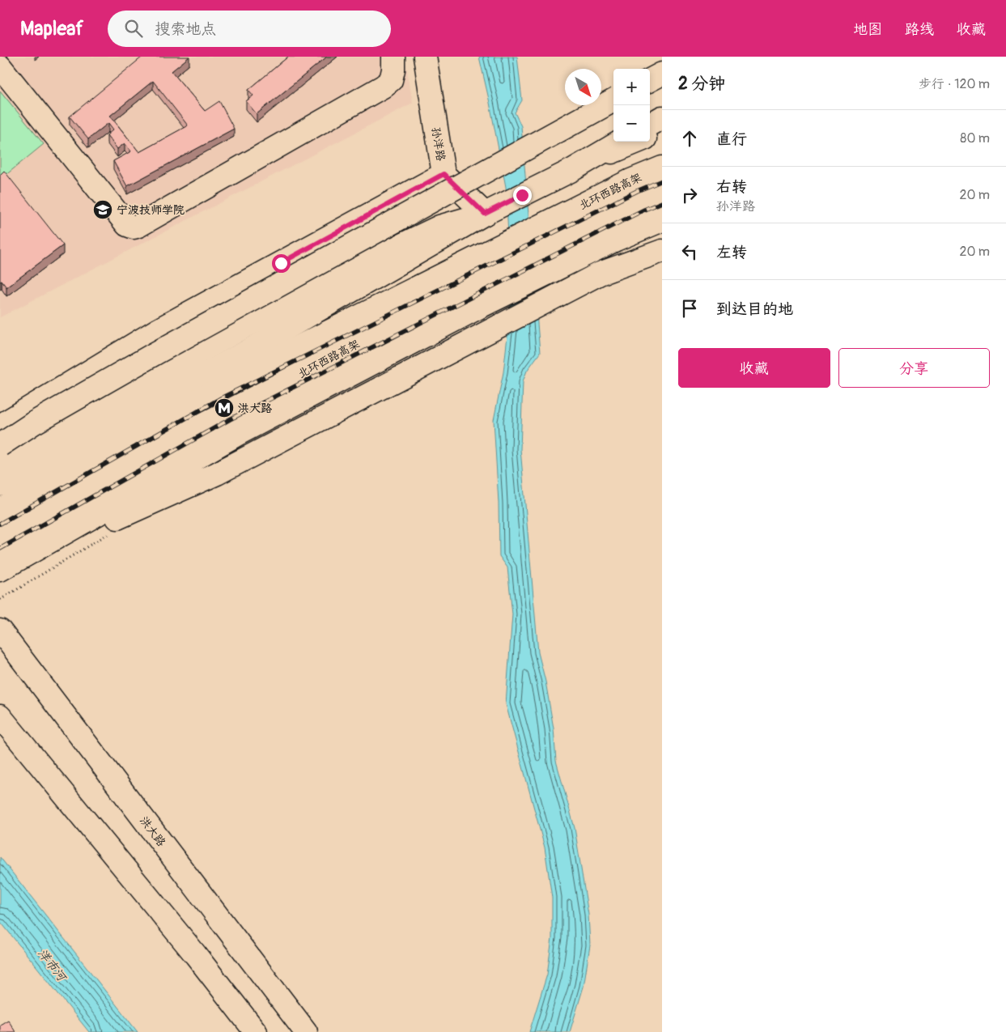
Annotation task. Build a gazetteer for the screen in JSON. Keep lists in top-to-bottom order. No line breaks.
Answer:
{"streets":{"main road":["孙洋路","北环西路高架","洪大路"]},"water":["洋市河"],"places":{"school or university":["宁波技师学院"],"metro station":["洪大路"]},"north":"bottom right","page":{"header":"Mapleaf","search":"搜索地点","nav":["地图","路线","收藏"],"heading":["2 分钟","步行 · 120 m"],"map_buttons":["+","−"],"list":[["直行","80 m"],["右转","孙洋路","20 m"],["左转","20 m"],"到达目的地"],"buttons":["收藏","分享"]}}
